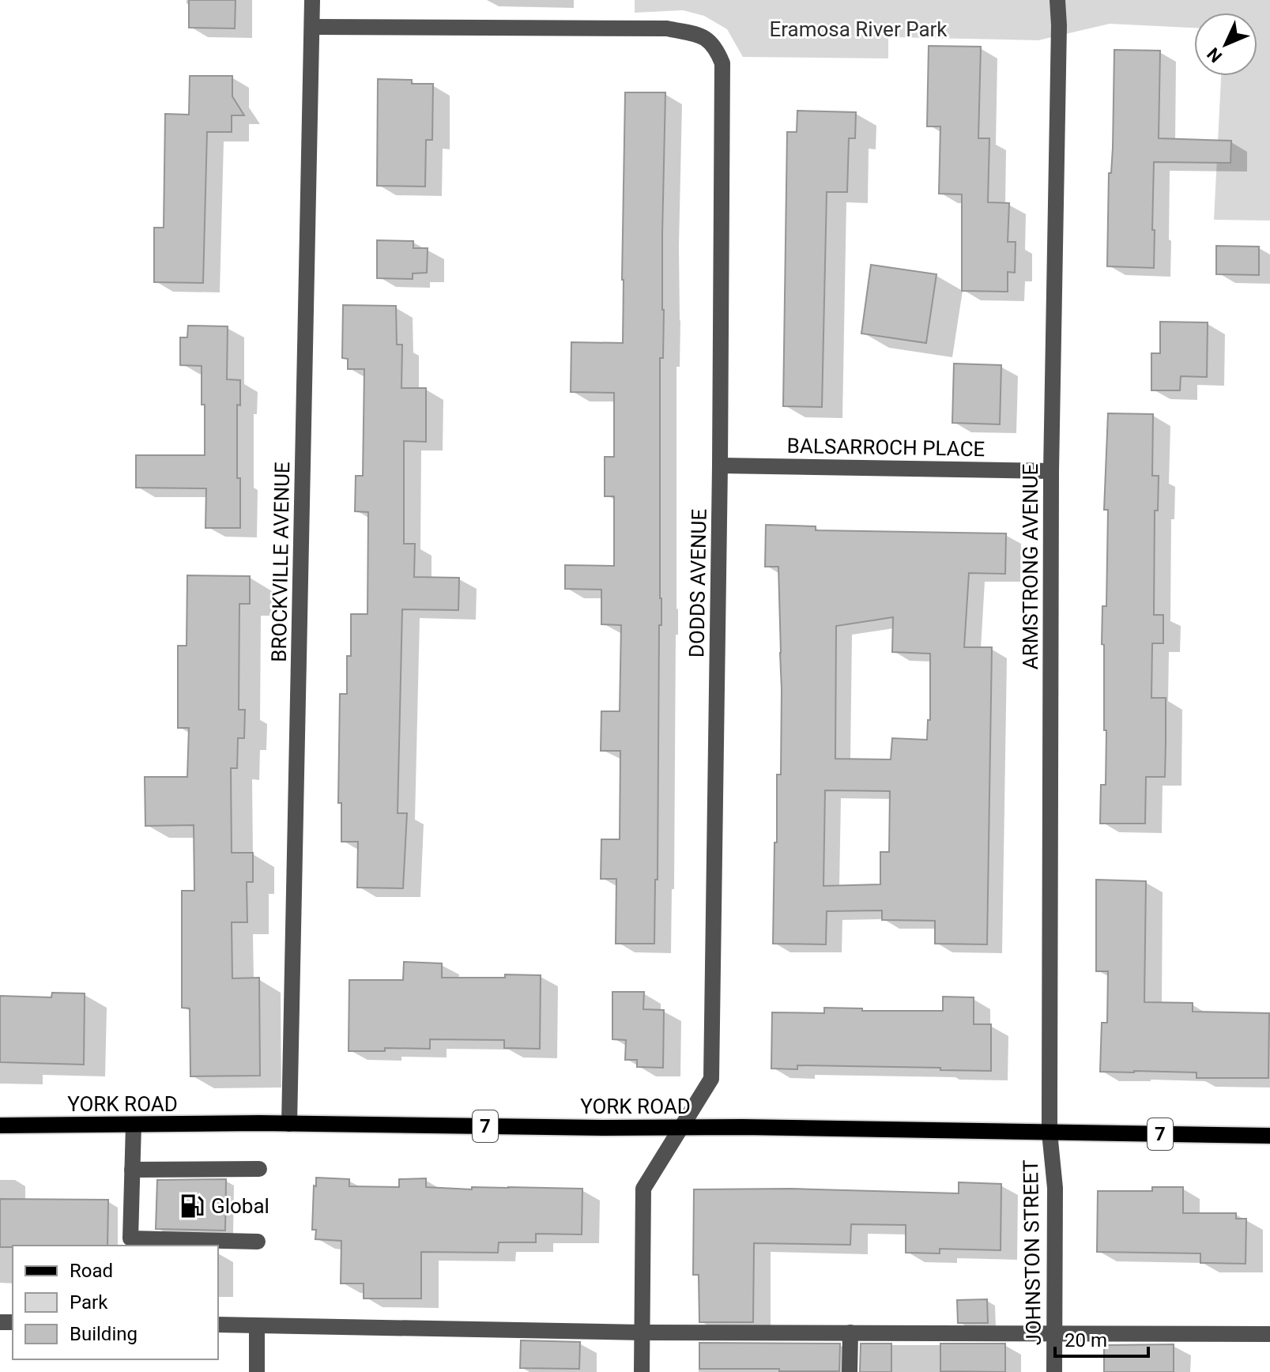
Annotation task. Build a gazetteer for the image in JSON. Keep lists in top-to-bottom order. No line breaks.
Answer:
{"streets":{"main road":["YORK ROAD","7"],"street":["BALSARROCH PLACE","BROCKVILLE AVENUE","ARMSTRONG AVENUE","DODDS AVENUE","JOHNSTON STREET"]},"crossings":[["BALSARROCH PLACE","ARMSTRONG AVENUE"],["BALSARROCH PLACE","DODDS AVENUE"],["BROCKVILLE AVENUE","DODDS AVENUE"],["BROCKVILLE AVENUE","YORK ROAD"],["ARMSTRONG AVENUE","YORK ROAD"],["ARMSTRONG AVENUE","JOHNSTON STREET"],["DODDS AVENUE","YORK ROAD"],["YORK ROAD","JOHNSTON STREET"]],"parks":["Eramosa River Park"],"places":{"fuel station":["Global"]},"legend":["Road","Park","Building"],"scale_bar":"20 m","north":"bottom left"}
